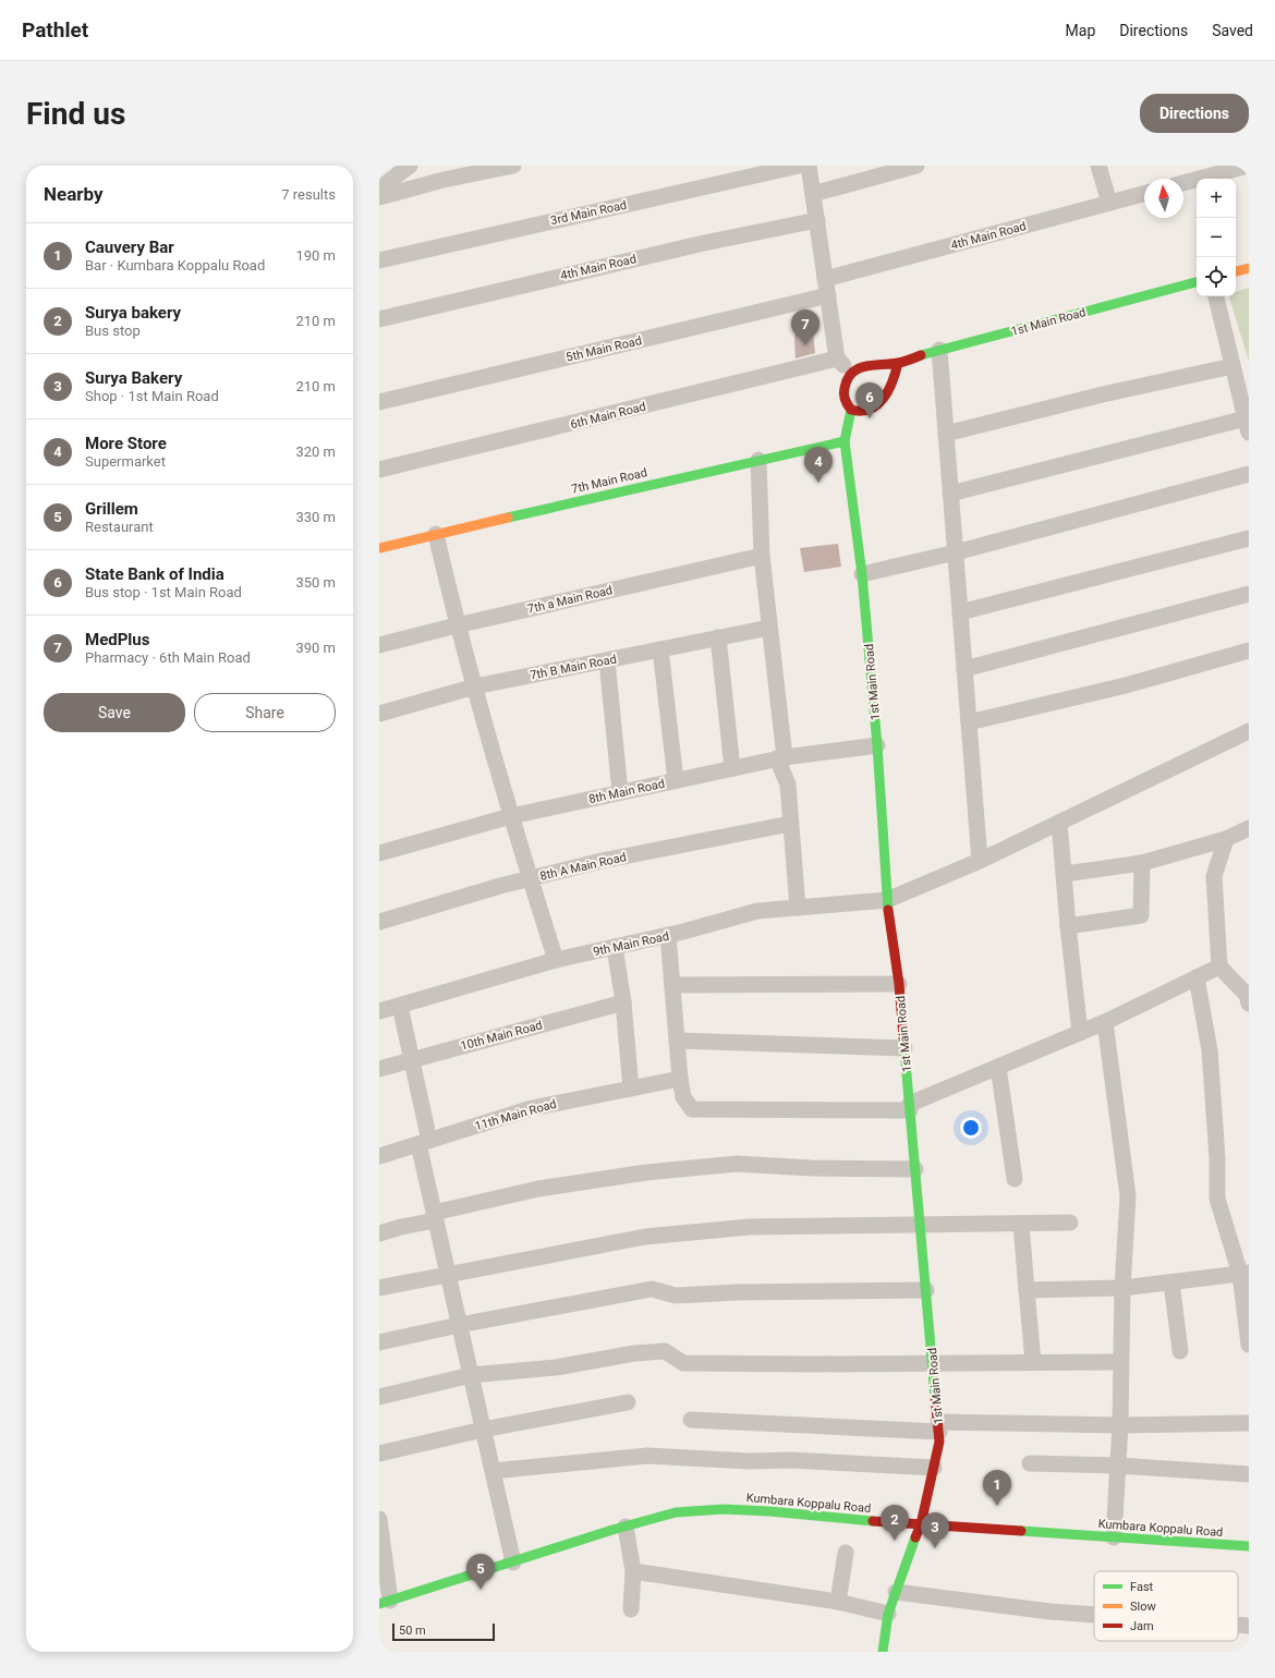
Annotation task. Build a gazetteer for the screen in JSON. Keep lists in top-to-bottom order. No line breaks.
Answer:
{"streets":{"street":["3rd Main Road","4th Main Road","1st Main Road","5th Main Road","6th Main Road","7th Main Road","7th a Main Road","7th B Main Road","8th Main Road","8th A Main Road","9th Main Road","10th Main Road","11th Main Road","Kumbara Koppalu Road"]},"crossings":[["1st Main Road","7th Main Road"],["1st Main Road","8th Main Road"],["1st Main Road","9th Main Road"],["1st Main Road","Kumbara Koppalu Road"]],"legend":["Fast","Slow","Jam"],"scale_bar":"50 m","north":"top","page":{"header":"Pathlet","nav":["Map","Directions","Saved"],"buttons":["Directions",["Save","Share"]],"title":"Find us","heading":["Nearby","7 results"],"map_buttons":["+","−"],"list":[{"mark":"1","name":"Cauvery Bar","note":"Bar · Kumbara Koppalu Road","value":"190 m"},{"mark":"2","name":"Surya bakery","note":"Bus stop","value":"210 m"},{"mark":"3","name":"Surya Bakery","note":"Shop · 1st Main Road","value":"210 m"},{"mark":"4","name":"More Store","note":"Supermarket","value":"320 m"},{"mark":"5","name":"Grillem","note":"Restaurant","value":"330 m"},{"mark":"6","name":"State Bank of India","note":"Bus stop · 1st Main Road","value":"350 m"},{"mark":"7","name":"MedPlus","note":"Pharmacy · 6th Main Road","value":"390 m"}],"pins":["7","6","4","1","2","3","5"],"scale":"50 m"}}
